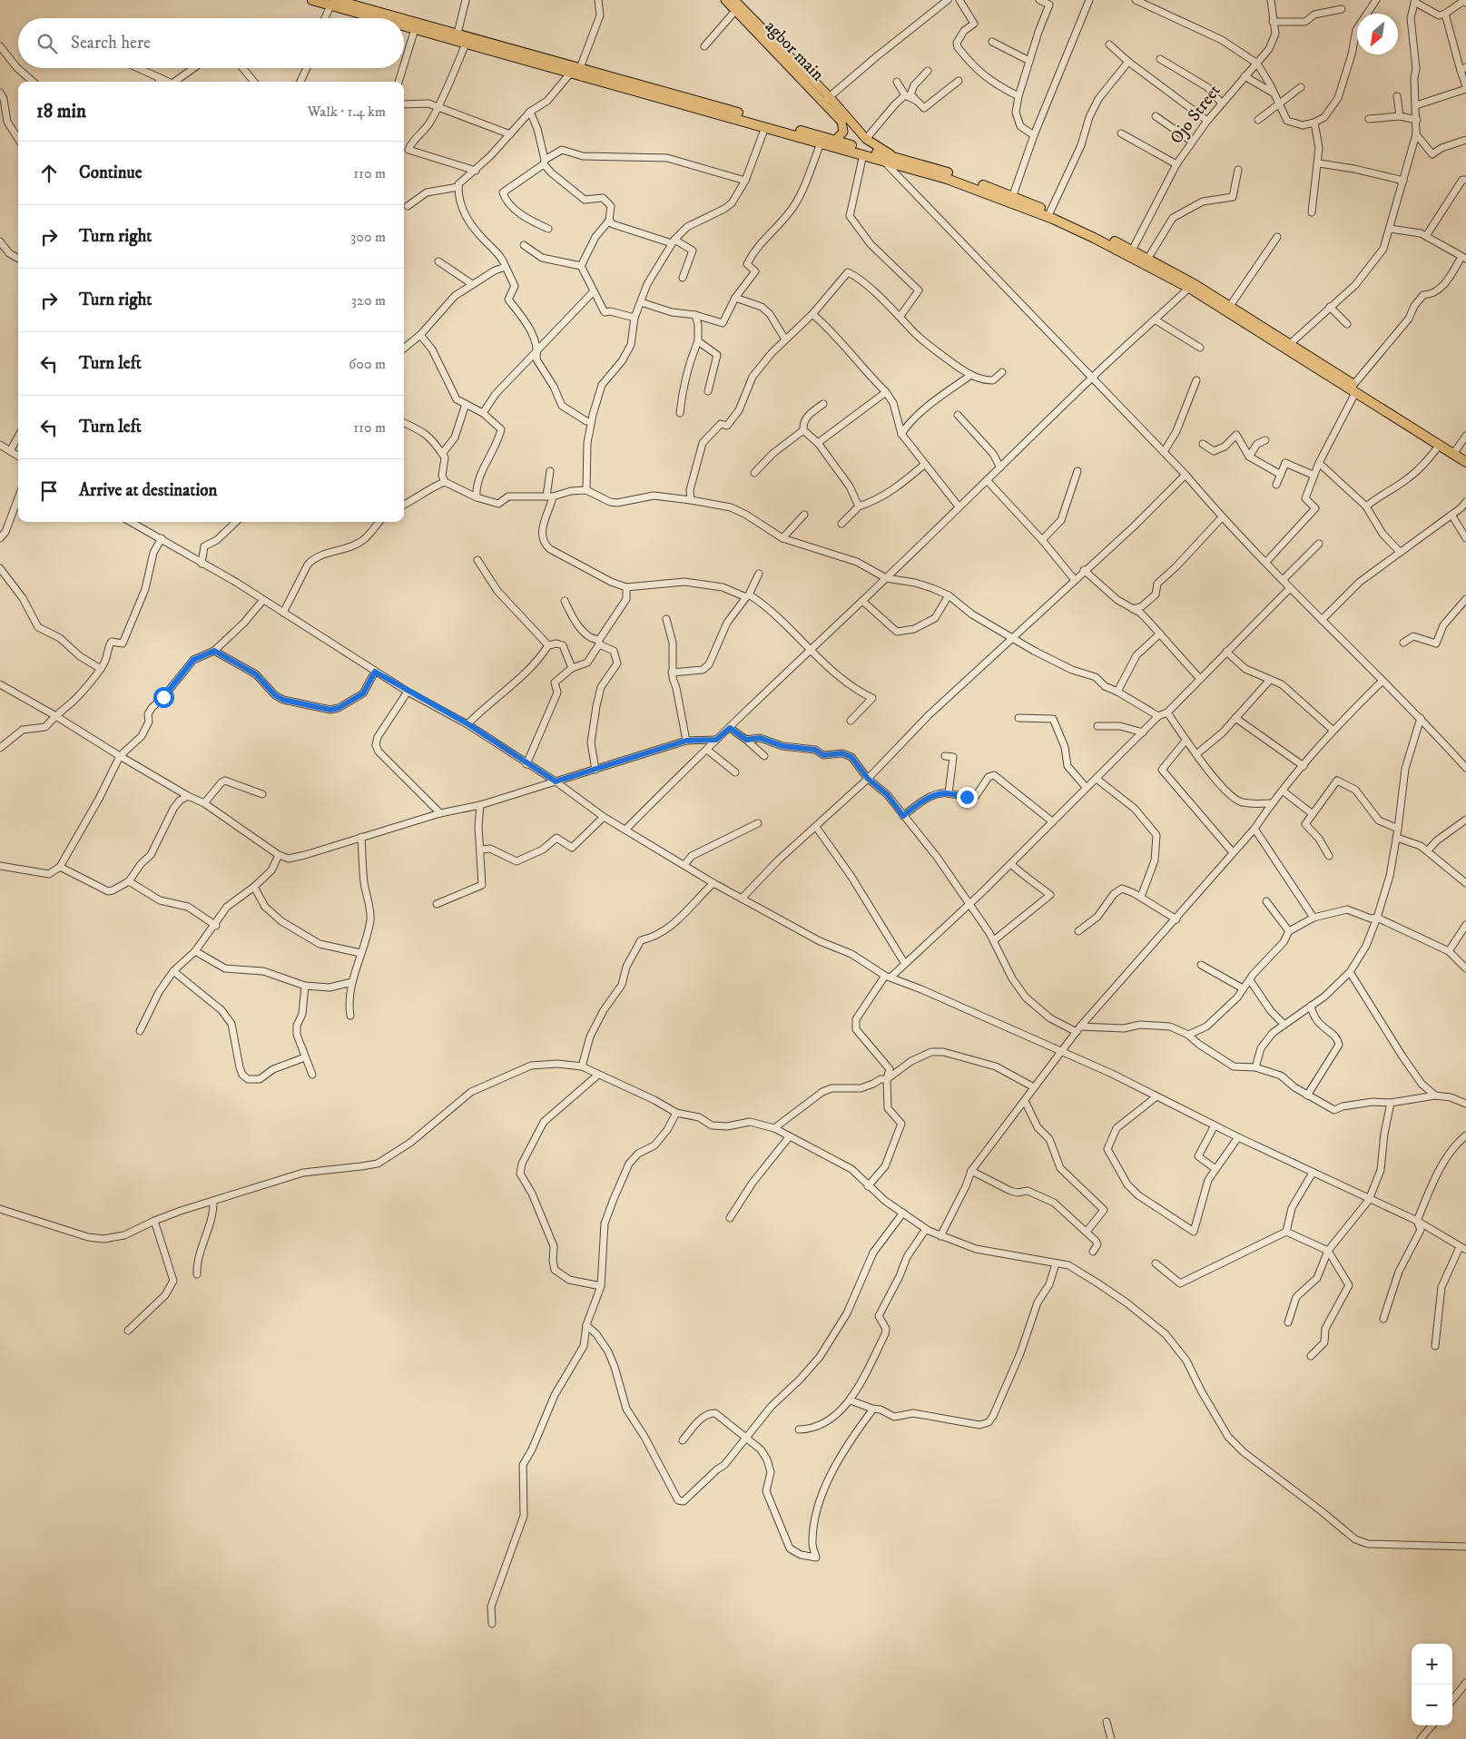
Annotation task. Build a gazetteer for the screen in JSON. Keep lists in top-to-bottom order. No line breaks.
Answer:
{"streets":{"main road":["agbor main"],"street":["Ojo Street"]},"north":"bottom left","page":{"search":"Search here","heading":["18 min","Walk · 1.4 km"],"list":[["Continue","110 m"],["Turn right","300 m"],["Turn right","320 m"],["Turn left","600 m"],["Turn left","110 m"],"Arrive at destination"],"map_buttons":["+","−"]}}
